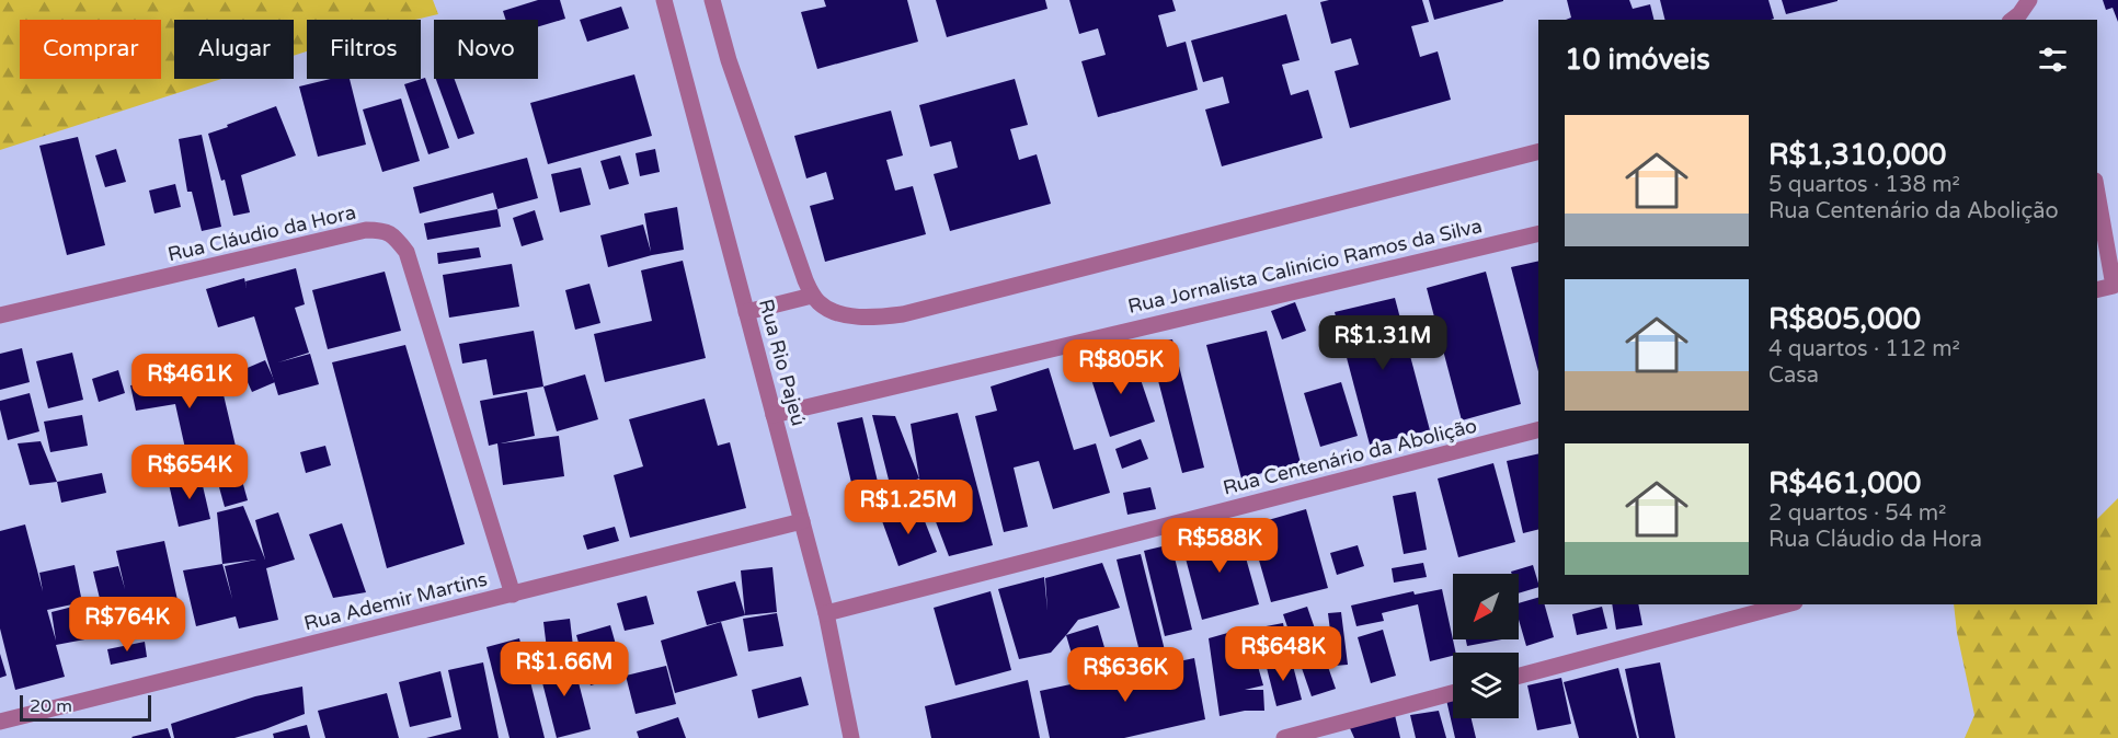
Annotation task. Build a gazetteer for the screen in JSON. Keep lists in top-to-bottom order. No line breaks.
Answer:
{"streets":{"street":["Rua Cláudio da Hora","Rua Jornalista Calinício Ramos da Silva","Rua Rio Pajeú","Rua Centenário da Abolição","Rua Ademir Martins"]},"crossings":[["Rua Cláudio da Hora","Rua Ademir Martins"],["Rua Jornalista Calinício Ramos da Silva","Rua Rio Pajeú"],["Rua Rio Pajeú","Rua Centenário da Abolição"],["Rua Rio Pajeú","Rua Ademir Martins"]],"scale_bar":"20 m","north":"bottom left","page":{"chip":["Comprar","Alugar","Filtros","Novo"],"heading":"10 imóveis","list":[{"name":"R$1,310,000","note":"5 quartos · 138 m² · Rua Centenário da Abolição"},{"name":"R$805,000","note":"4 quartos · 112 m² · Casa"},{"name":"R$461,000","note":"2 quartos · 54 m² · Rua Cláudio da Hora"}],"price":["R$1.31M","R$805K","R$461K","R$654K","R$1.25M","R$588K","R$764K","R$648K","R$1.66M","R$636K"],"scale":"20 m"}}
